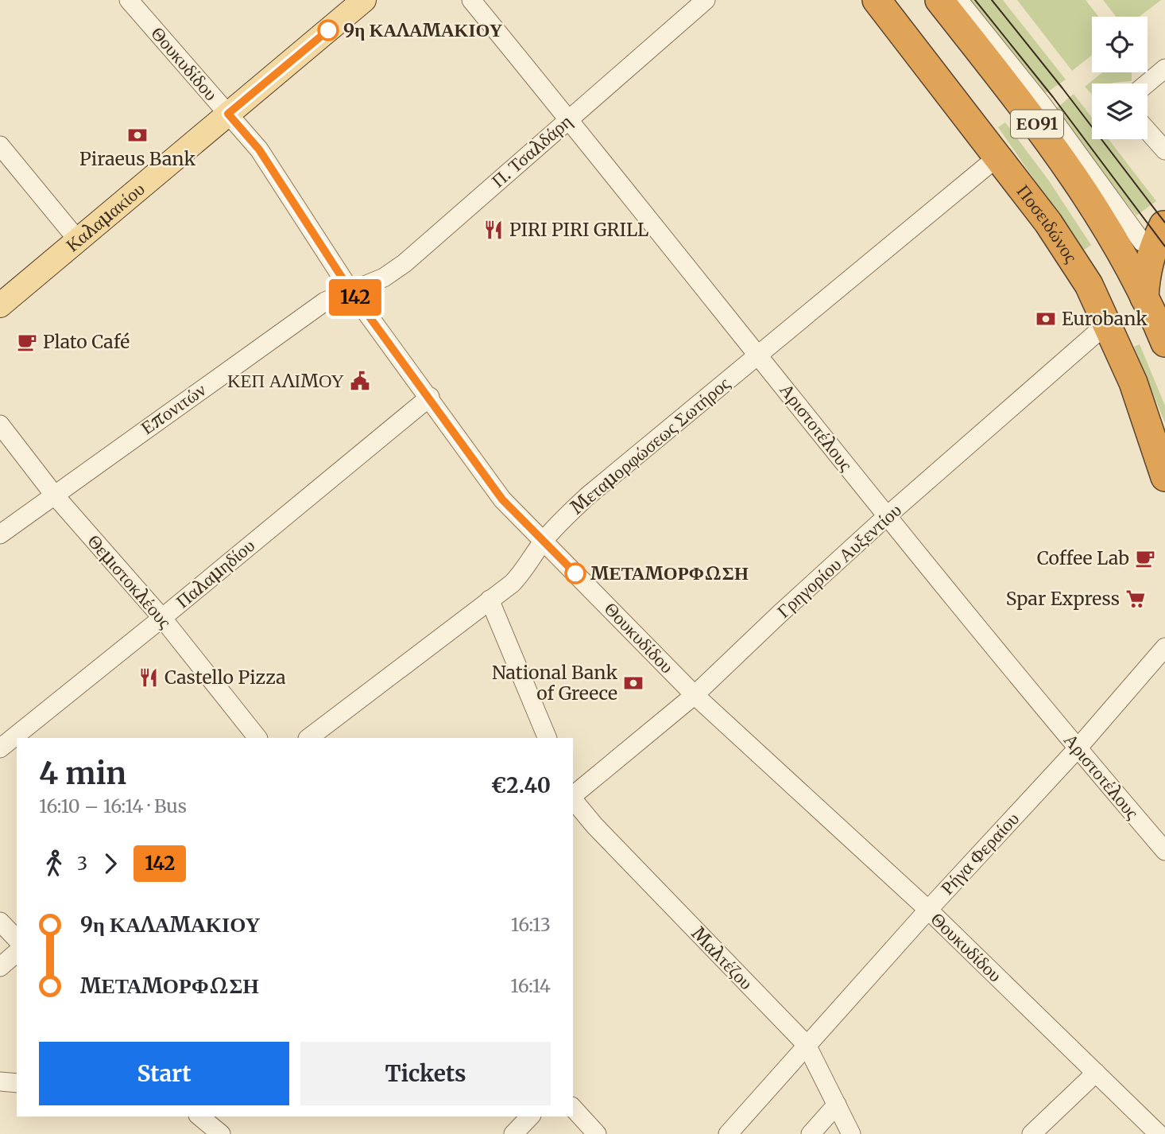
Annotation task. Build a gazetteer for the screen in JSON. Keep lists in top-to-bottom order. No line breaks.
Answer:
{"streets":{"highway":["ΕΟ91","Ποσειδώνος"],"main road":["Καλαμακίου"],"street":["Θουκυδίδου","Π. Τσαλδάρη","Επονιτών","Αριστοτέλους","Μεταμορφώσεως Σωτήρος","Γρηγορίου Αυξεντίου","Παλαμηδίου","Θεμιστοκλέους","Ρήγα Φεραίου","Μαλτέζου"]},"crossings":[["Θουκυδίδου","Π. Τσαλδάρη"],["Θουκυδίδου","Καλαμακίου"],["Θουκυδίδου","Επονιτών"],["Θουκυδίδου","Μεταμορφώσεως Σωτήρος"],["Θουκυδίδου","Γρηγορίου Αυξεντίου"],["Θουκυδίδου","Παλαμηδίου"],["Θουκυδίδου","Ρήγα Φεραίου"],["Π. Τσαλδάρη","Επονιτών"],["Π. Τσαλδάρη","Αριστοτέλους"],["Ποσειδώνος","Μεταμορφώσεως Σωτήρος"],["Ποσειδώνος","Γρηγορίου Αυξεντίου"],["Επονιτών","Θεμιστοκλέους"],["Αριστοτέλους","Μεταμορφώσεως Σωτήρος"],["Αριστοτέλους","Γρηγορίου Αυξεντίου"],["Αριστοτέλους","Ρήγα Φεραίου"],["Παλαμηδίου","Θεμιστοκλέους"],["Ρήγα Φεραίου","Μαλτέζου"]],"places":{"other":["9η ΚΑΛΑΜΑΚΙΟΥ","ΜΕΤΑΜΟΡΦΩΣΗ"],"bank":["Piraeus Bank","Eurobank","National Bank of Greece"],"restaurant":["PIRI PIRI GRILL","Castello Pizza"],"cafe":["Plato Café","Coffee Lab"],"public building":["ΚΕΠ ΑΛΙΜΟΥ"],"supermarket":["Spar Express"]},"lines":["bus line 142"],"page":{"on_map":"142","heading":["4 min","16:10 – 16:14 · Bus","€2.40"],"legs":["3","142"],"list":[{"name":"9η ΚΑΛΑΜΑΚΙΟΥ","value":"16:13"},{"name":"ΜΕΤΑΜΟΡΦΩΣΗ","value":"16:14"}],"buttons":["Start","Tickets"]}}
